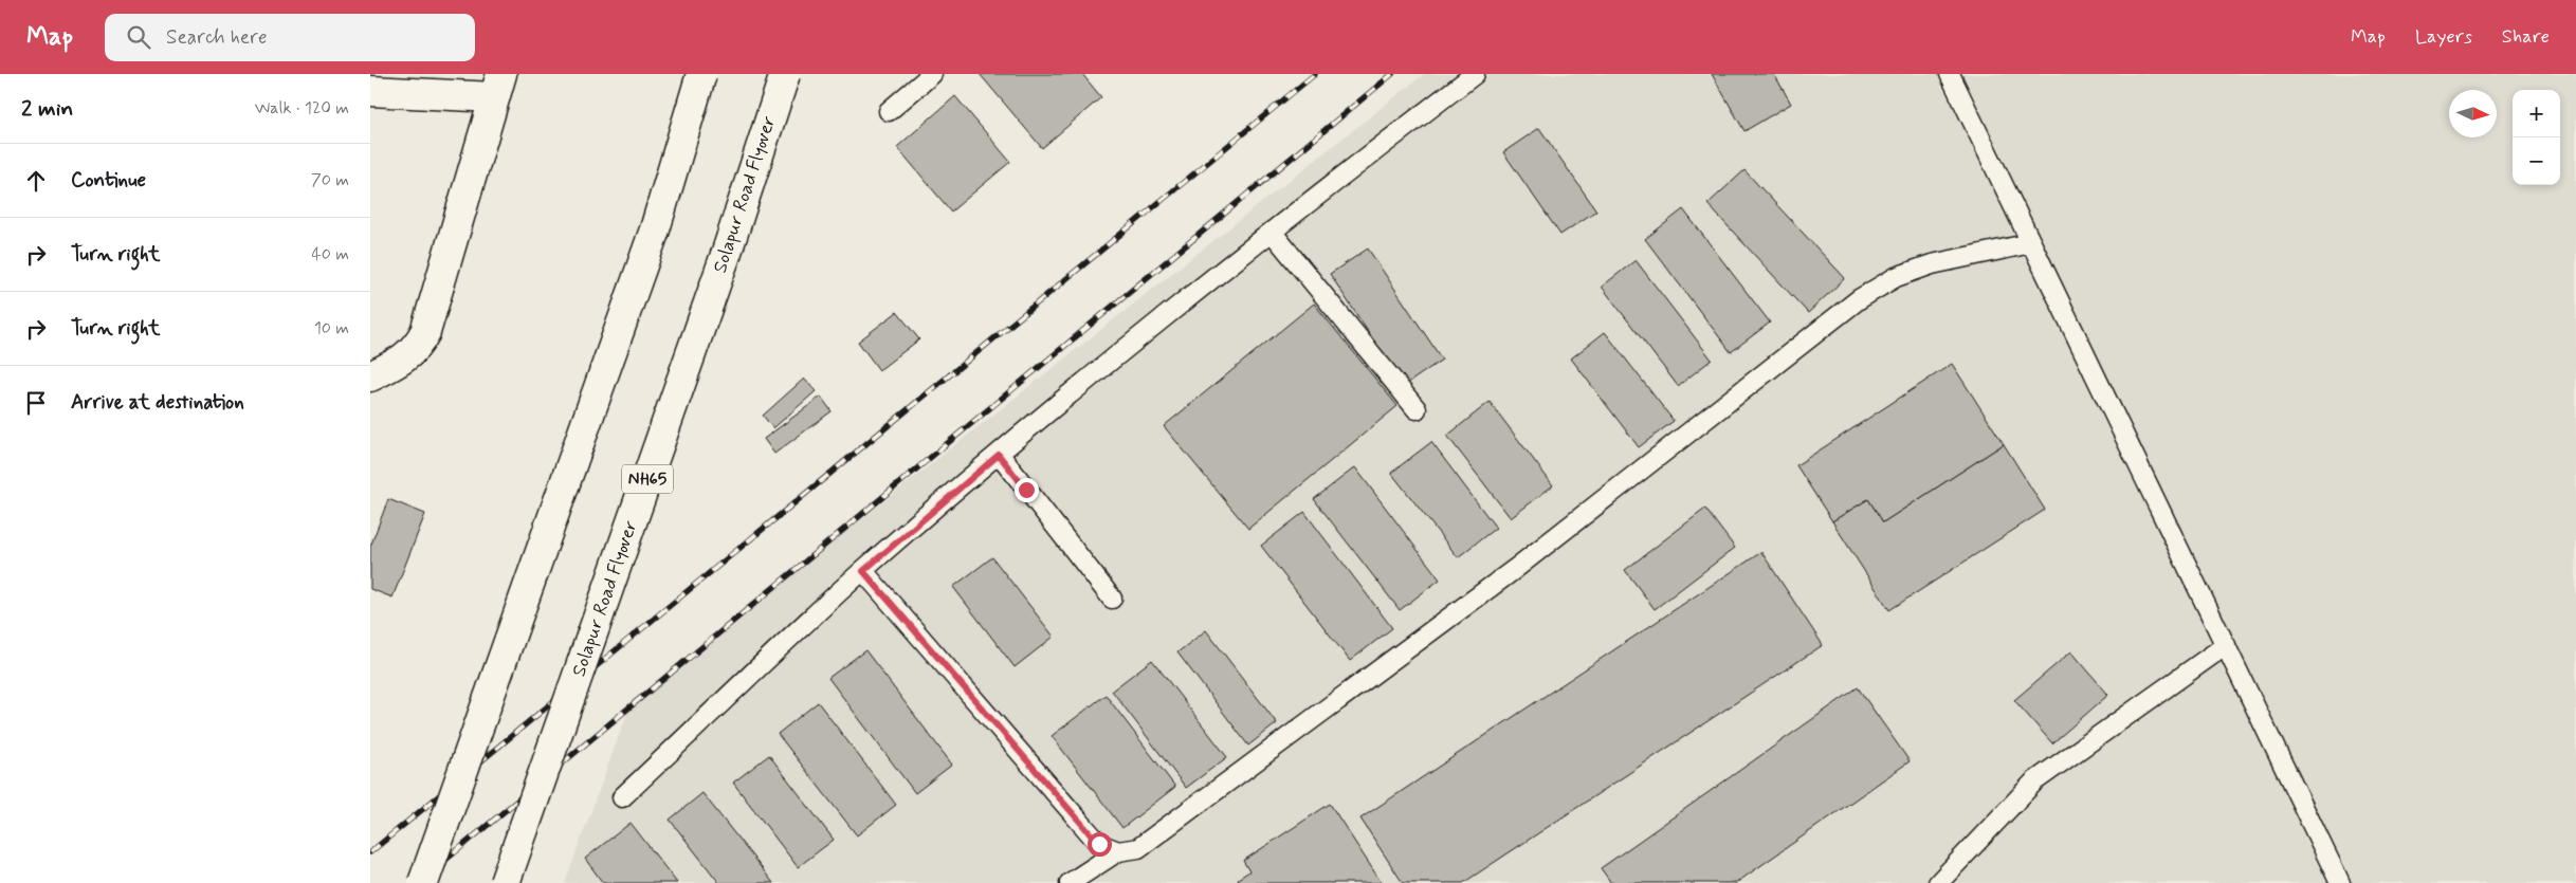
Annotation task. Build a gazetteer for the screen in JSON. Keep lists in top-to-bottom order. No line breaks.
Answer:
{"streets":{"main road":["Solapur Road Flyover","NH65"]},"north":"right","page":{"header":"Map","search":"Search here","nav":["Map","Layers","Share"],"heading":["2 min","Walk · 120 m"],"map_buttons":["+","−"],"list":[["Continue","70 m"],["Turn right","40 m"],["Turn right","10 m"],"Arrive at destination"]}}
